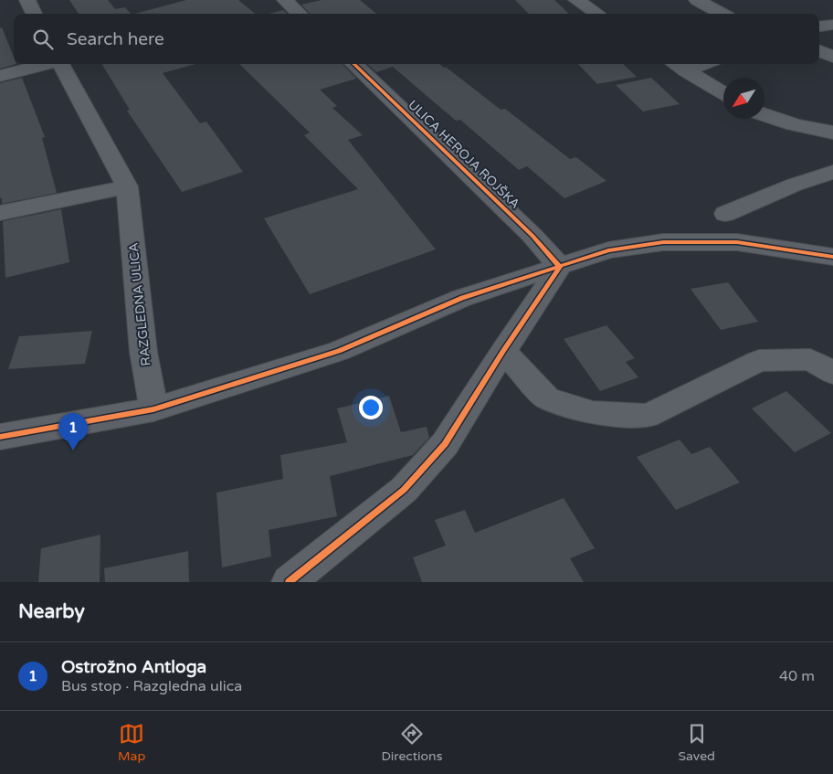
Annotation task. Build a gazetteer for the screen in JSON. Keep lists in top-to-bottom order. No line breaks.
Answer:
{"streets":{"street":["ULICA HEROJA ROJŠKA","RAZGLEDNA ULICA"]},"north":"bottom left","page":{"search":"Search here","pins":"1","heading":"Nearby","list":[{"mark":"1","name":"Ostrožno Antloga","note":"Bus stop · Razgledna ulica","value":"40 m"}],"nav":["Map","Directions","Saved"]}}
